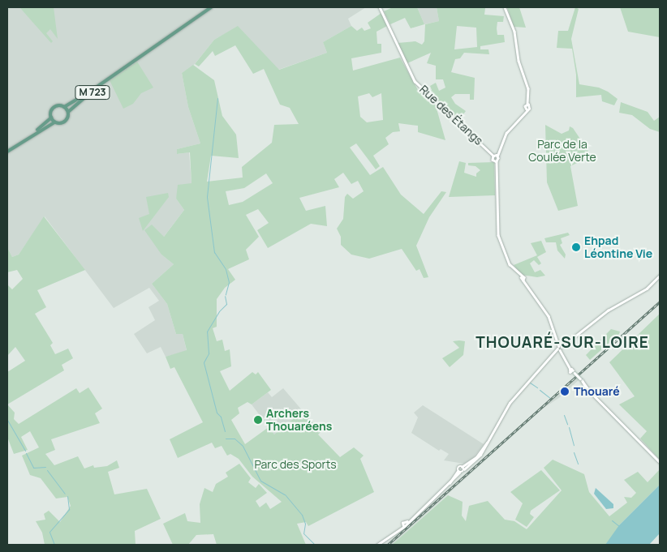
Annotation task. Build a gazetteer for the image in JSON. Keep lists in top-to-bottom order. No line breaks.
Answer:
{"streets":{"main road":["M 723"],"street":["Rue des Étangs"]},"districts":["THOUARÉ-SUR-LOIRE"],"parks":["Parc de la Coulée Verte","Parc des Sports"],"places":["Ehpad Léontine Vie","Thouaré","Archers Thouaréens"]}
